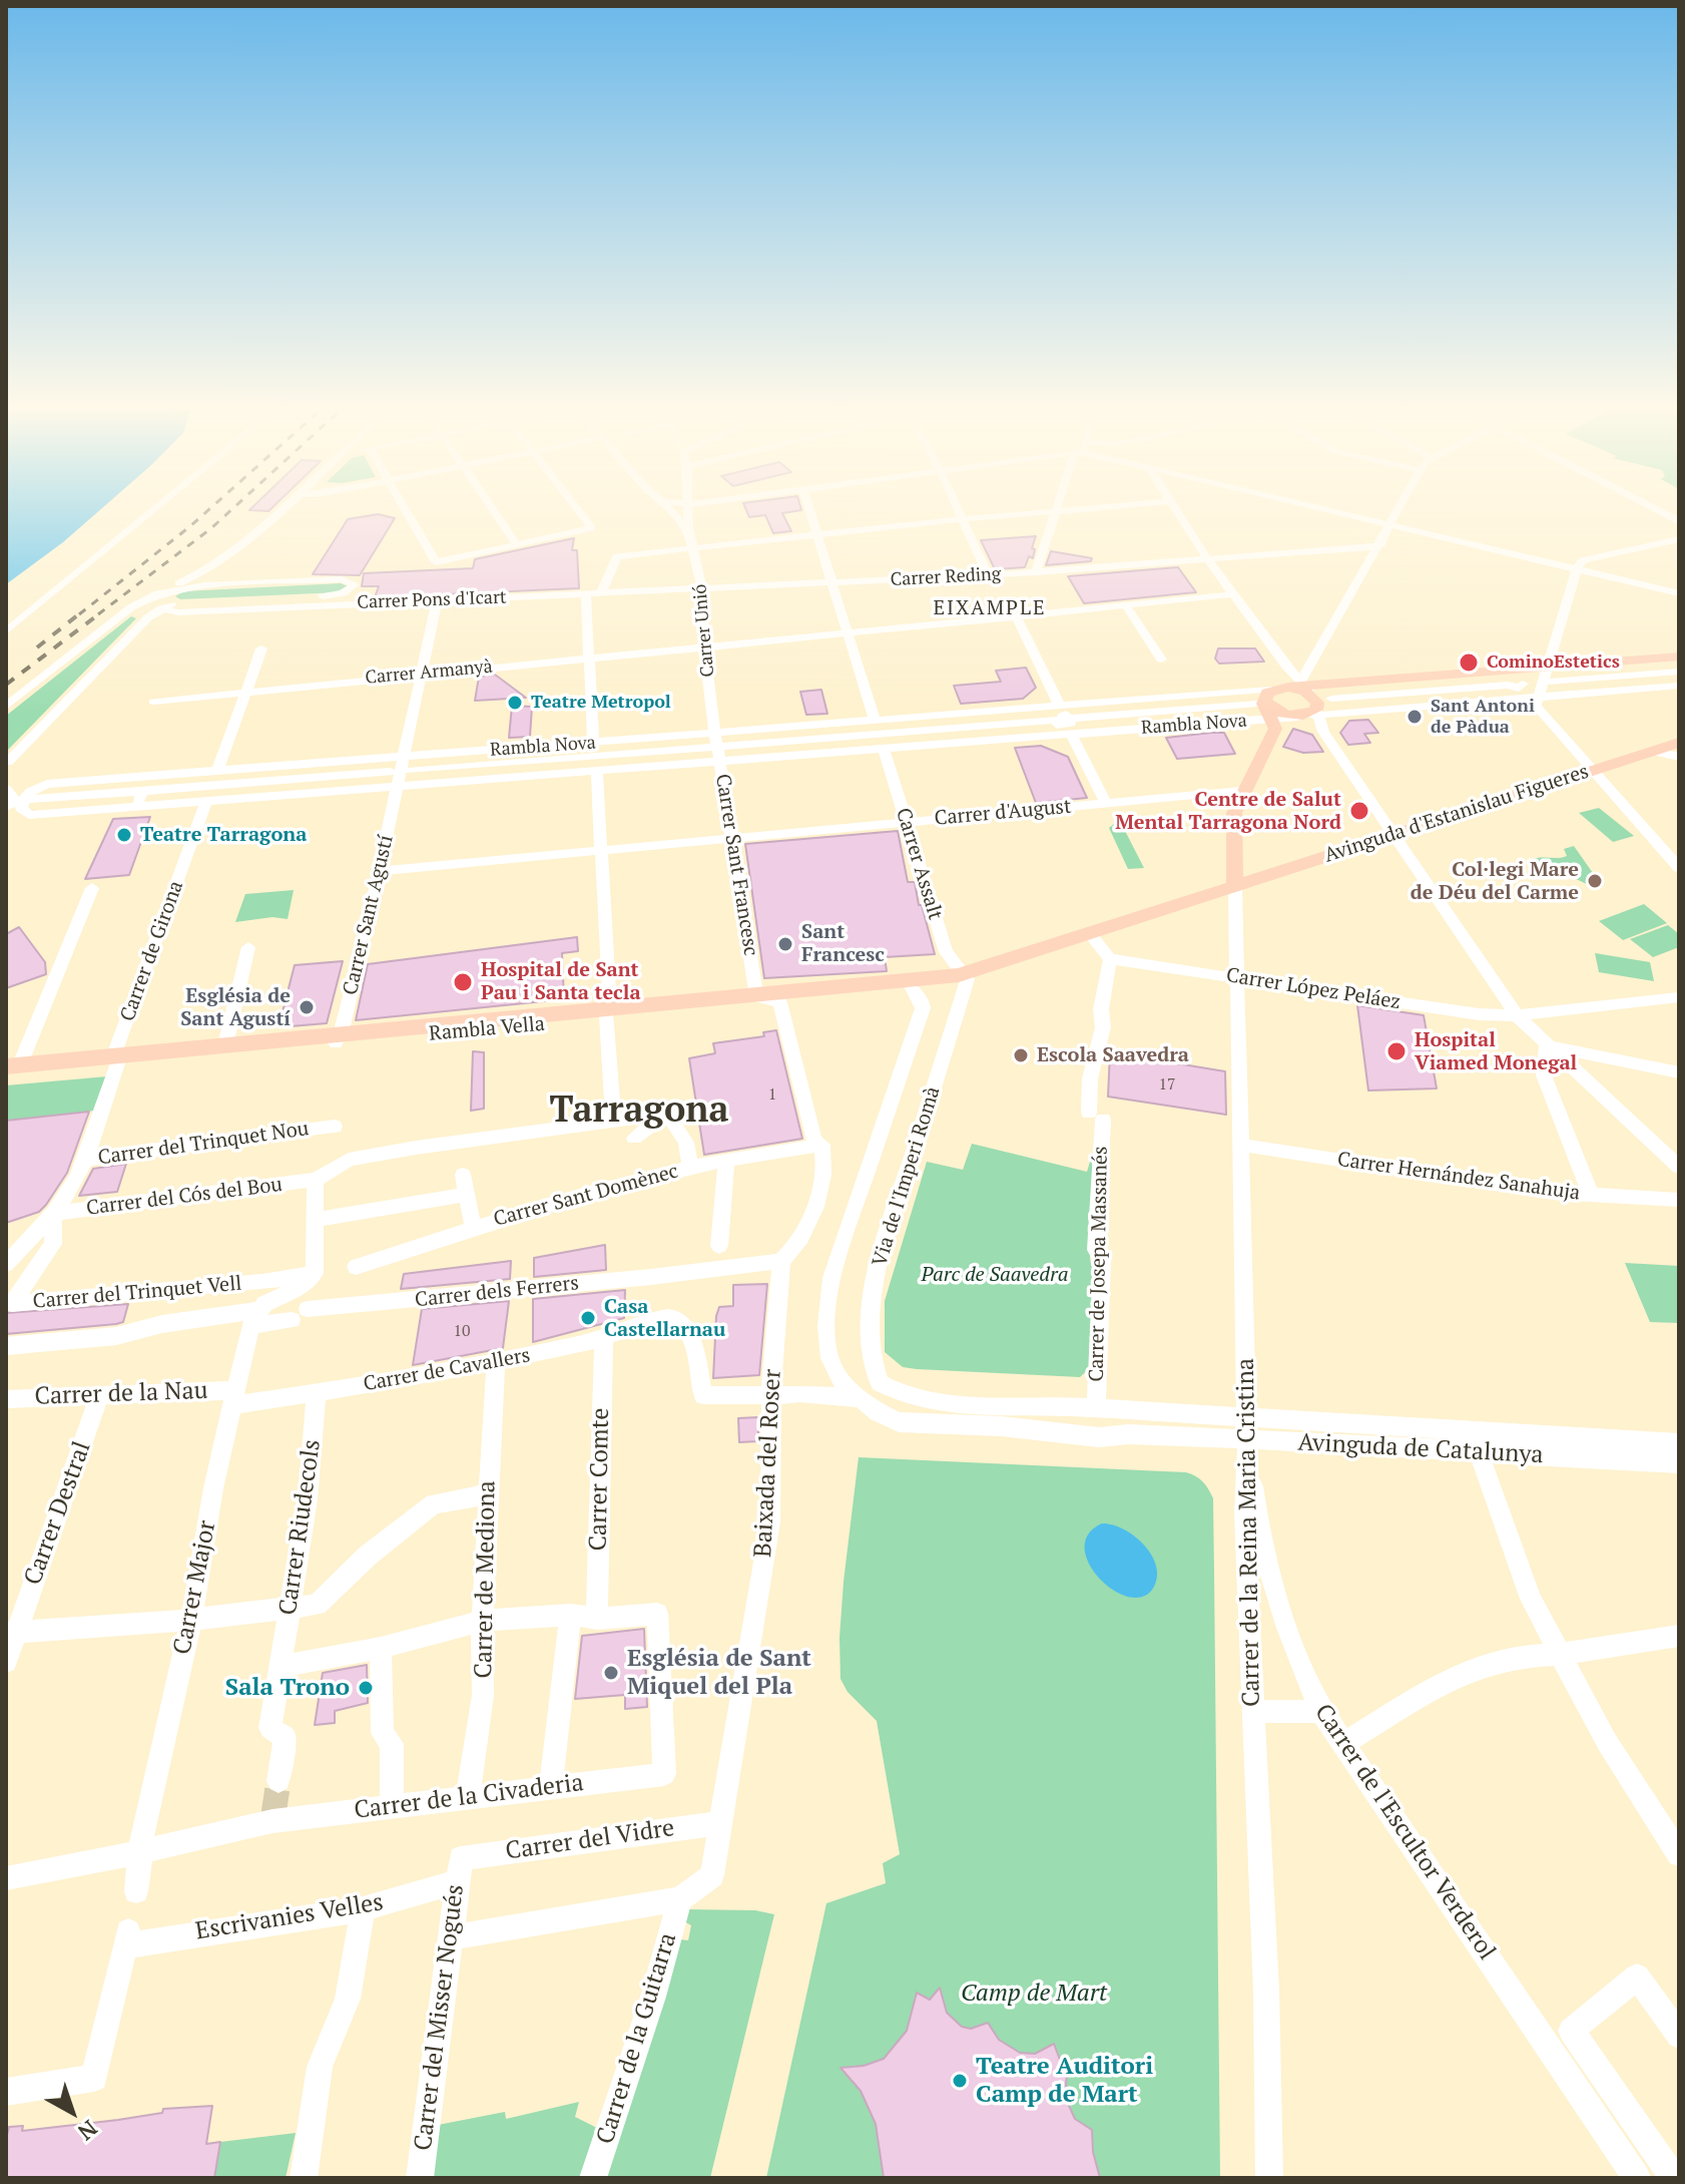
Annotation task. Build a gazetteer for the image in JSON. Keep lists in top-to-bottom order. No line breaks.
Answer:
{"streets":{"main road":["Rambla Nova","Avinguda d'Estanislau Figueres","Rambla Vella"],"street":["Carrer Reding","Carrer Pons d'Icart","Carrer Unió","Carrer Armanyà","Carrer d'August","Carrer Assalt","Carrer Sant Francesc","Carrer Sant Agustí","Carrer de Girona","Carrer López Peláez","Carrer del Trinquet Nou","Via de l'Imperi Romà","Carrer Hernández Sanahuja","Carrer Sant Domènec","Carrer del Cós del Bou","Carrer de Josepa Massanés","Carrer dels Ferrers","Carrer del Trinquet Vell","Carrer de Cavallers","Carrer de la Nau","Avinguda de Catalunya","Baixada del Roser","Carrer Comte","Carrer Destral","Carrer Riudecols","Carrer de la Reina Maria Cristina","Carrer de Mediona","Carrer Major","Carrer de la Civaderia","Carrer de l'Escultor Verderol","Carrer del Vidre","Escrivanies Velles","Carrer del Misser Nogués","Carrer de la Guitarra"]},"crossings":[["Carrer Reding","Carrer Pons d'Icart"],["Carrer Reding","Carrer Unió"],["Carrer Pons d'Icart","Carrer Unió"],["Carrer Pons d'Icart","Carrer Sant Agustí"],["Carrer Unió","Carrer Armanyà"],["Carrer Unió","Rambla Nova"],["Carrer Unió","Carrer Sant Francesc"],["Carrer Armanyà","Carrer Sant Agustí"],["Rambla Nova","Carrer Assalt"],["Rambla Nova","Carrer Sant Francesc"],["Rambla Nova","Carrer Sant Agustí"],["Rambla Nova","Carrer de Girona"],["Carrer d'August","Carrer Assalt"],["Carrer d'August","Carrer Sant Francesc"],["Carrer d'August","Carrer Sant Agustí"],["Avinguda d'Estanislau Figueres","Carrer Assalt"],["Avinguda d'Estanislau Figueres","Rambla Vella"],["Avinguda d'Estanislau Figueres","Via de l'Imperi Romà"],["Avinguda d'Estanislau Figueres","Carrer de la Reina Maria Cristina"],["Carrer Assalt","Rambla Vella"],["Carrer Assalt","Via de l'Imperi Romà"],["Carrer Sant Francesc","Rambla Vella"],["Carrer Sant Agustí","Rambla Vella"],["Carrer de Girona","Rambla Vella"],["Carrer de Girona","Carrer del Trinquet Nou"],["Carrer de Girona","Carrer del Cós del Bou"],["Carrer de Girona","Carrer del Trinquet Vell"],["Carrer López Peláez","Carrer de Josepa Massanés"],["Carrer López Peláez","Carrer de la Reina Maria Cristina"],["Rambla Vella","Via de l'Imperi Romà"],["Via de l'Imperi Romà","Avinguda de Catalunya"],["Carrer Hernández Sanahuja","Carrer de la Reina Maria Cristina"],["Carrer del Cós del Bou","Carrer del Trinquet Vell"],["Carrer de Josepa Massanés","Avinguda de Catalunya"],["Carrer dels Ferrers","Baixada del Roser"],["Carrer dels Ferrers","Carrer Major"],["Carrer de Cavallers","Carrer de la Nau"],["Carrer de Cavallers","Baixada del Roser"],["Carrer de Cavallers","Carrer Comte"],["Carrer de Cavallers","Carrer Riudecols"],["Carrer de Cavallers","Carrer de Mediona"],["Carrer de Cavallers","Carrer Major"],["Carrer de la Nau","Carrer Destral"],["Carrer de la Nau","Carrer Major"],["Avinguda de Catalunya","Carrer de la Reina Maria Cristina"],["Avinguda de Catalunya","Carrer de l'Escultor Verderol"],["Baixada del Roser","Carrer del Vidre"],["Baixada del Roser","Carrer de la Guitarra"],["Carrer Comte","Carrer de la Civaderia"],["Carrer de la Reina Maria Cristina","Carrer de l'Escultor Verderol"],["Carrer de Mediona","Carrer de la Civaderia"],["Carrer Major","Carrer de la Civaderia"],["Carrer del Vidre","Escrivanies Velles"],["Carrer del Vidre","Carrer del Misser Nogués"],["Escrivanies Velles","Carrer del Misser Nogués"]],"districts":["EIXAMPLE","Tarragona"],"parks":["Parc de Saavedra","Camp de Mart"],"places":["CominoEstetics","Teatre Metropol","Sant Antoni de Pàdua","Centre de Salut Mental Tarragona Nord","Teatre Tarragona","Col·legi Mare de Déu del Carme","Sant Francesc","Hospital de Sant Pau i Santa tecla","Església de Sant Agustí","Hospital Viamed Monegal","Escola Saavedra","Casa Castellarnau","Església de Sant Miquel del Pla","Sala Trono","Teatre Auditori Camp de Mart"],"house_numbers":["17","1","10"],"north":"bottom right"}
